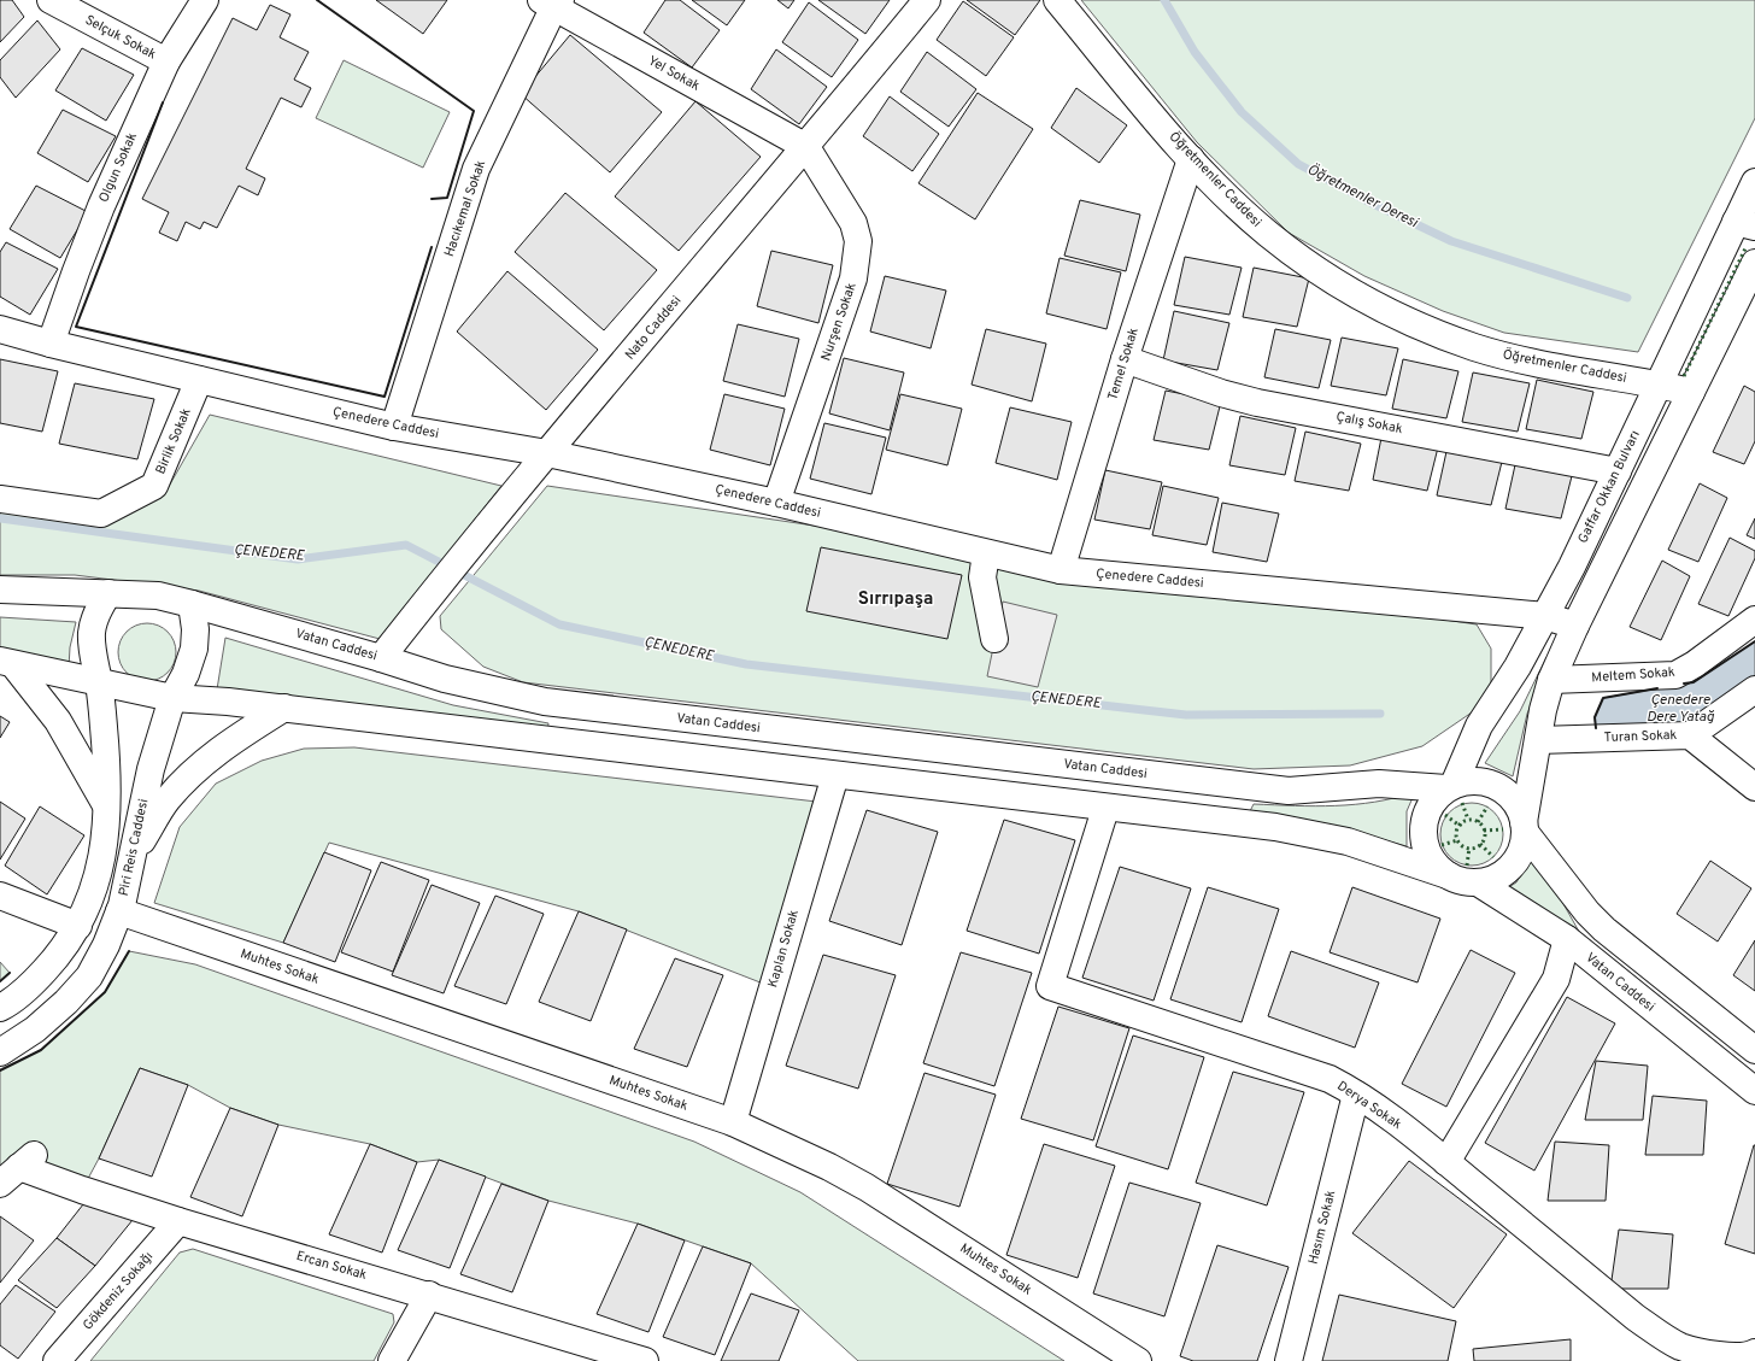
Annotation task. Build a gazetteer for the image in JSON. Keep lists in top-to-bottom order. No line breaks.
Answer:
{"streets":{"street":["Selçuk Sokak","Yel Sokak","Olgun Sokak","Öğretmenler Caddesi","Hacıkemal Sokak","Nurşen Sokak","Nato Caddesi","Temel Sokak","Çenedere Caddesi","Çalış Sokak","Birlik Sokak","Gaffar Okkan Bulvarı","Vatan Caddesi","Meltem Sokak","Turan Sokak","Piri Reis Caddesi","Kaplan Sokak","Muhtes Sokak","Derya Sokak","Hasım Sokak","Ercan Sokak","Gökdeniz Sokağı"]},"crossings":[["Selçuk Sokak","Olgun Sokak"],["Yel Sokak","Hacıkemal Sokak"],["Yel Sokak","Nurşen Sokak"],["Yel Sokak","Nato Caddesi"],["Olgun Sokak","Çenedere Caddesi"],["Öğretmenler Caddesi","Temel Sokak"],["Öğretmenler Caddesi","Gaffar Okkan Bulvarı"],["Hacıkemal Sokak","Çenedere Caddesi"],["Nurşen Sokak","Nato Caddesi"],["Nurşen Sokak","Çenedere Caddesi"],["Nato Caddesi","Çenedere Caddesi"],["Nato Caddesi","Vatan Caddesi"],["Temel Sokak","Çenedere Caddesi"],["Temel Sokak","Çalış Sokak"],["Çenedere Caddesi","Birlik Sokak"],["Çenedere Caddesi","Gaffar Okkan Bulvarı"],["Çalış Sokak","Gaffar Okkan Bulvarı"],["Gaffar Okkan Bulvarı","Vatan Caddesi"],["Vatan Caddesi","Piri Reis Caddesi"],["Vatan Caddesi","Kaplan Sokak"],["Vatan Caddesi","Derya Sokak"],["Piri Reis Caddesi","Muhtes Sokak"],["Kaplan Sokak","Muhtes Sokak"],["Derya Sokak","Hasım Sokak"],["Ercan Sokak","Gökdeniz Sokağı"]],"districts":["Sırrıpaşa"],"water":["Öğretmenler Deresi","ÇENEDERE","Çenedere Dere Yatağ"]}
